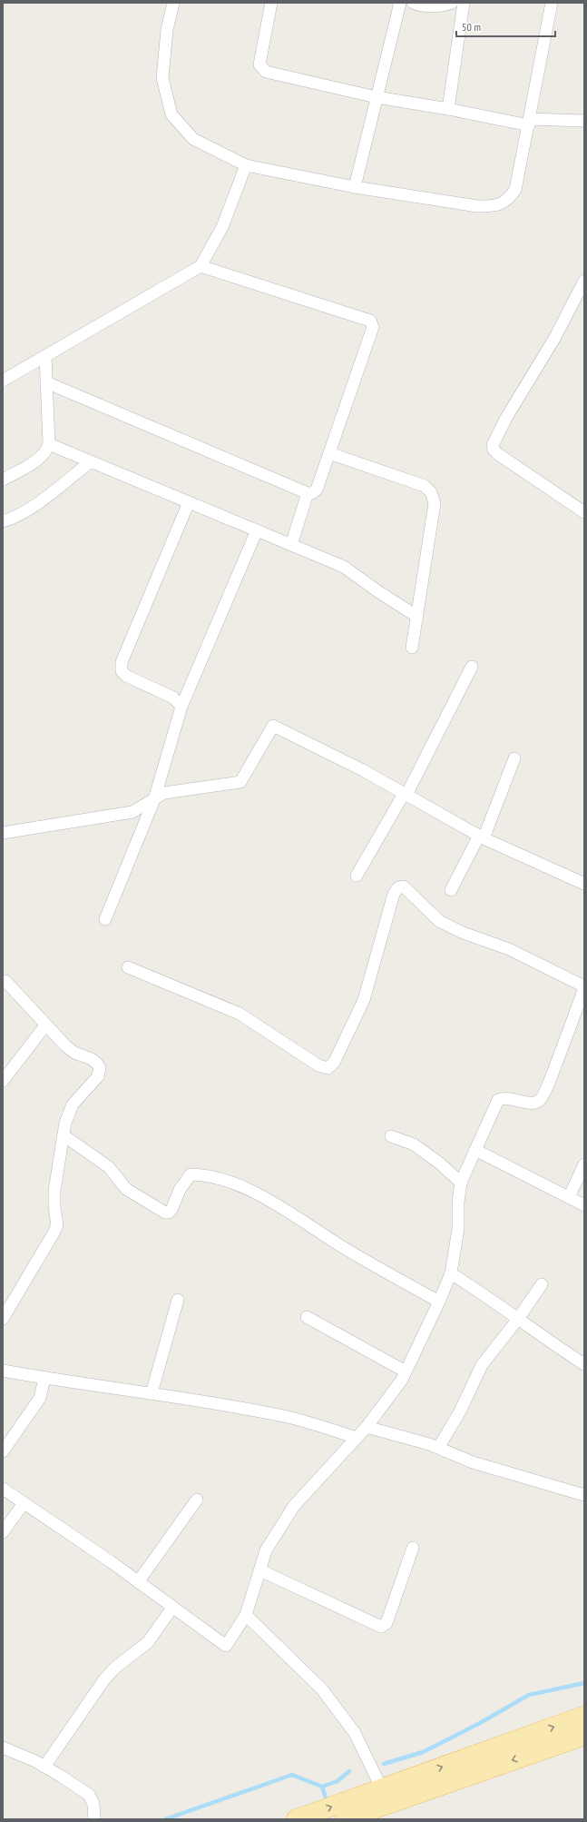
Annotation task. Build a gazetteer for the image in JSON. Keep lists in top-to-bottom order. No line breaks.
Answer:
{"scale_bar":"50 m"}
